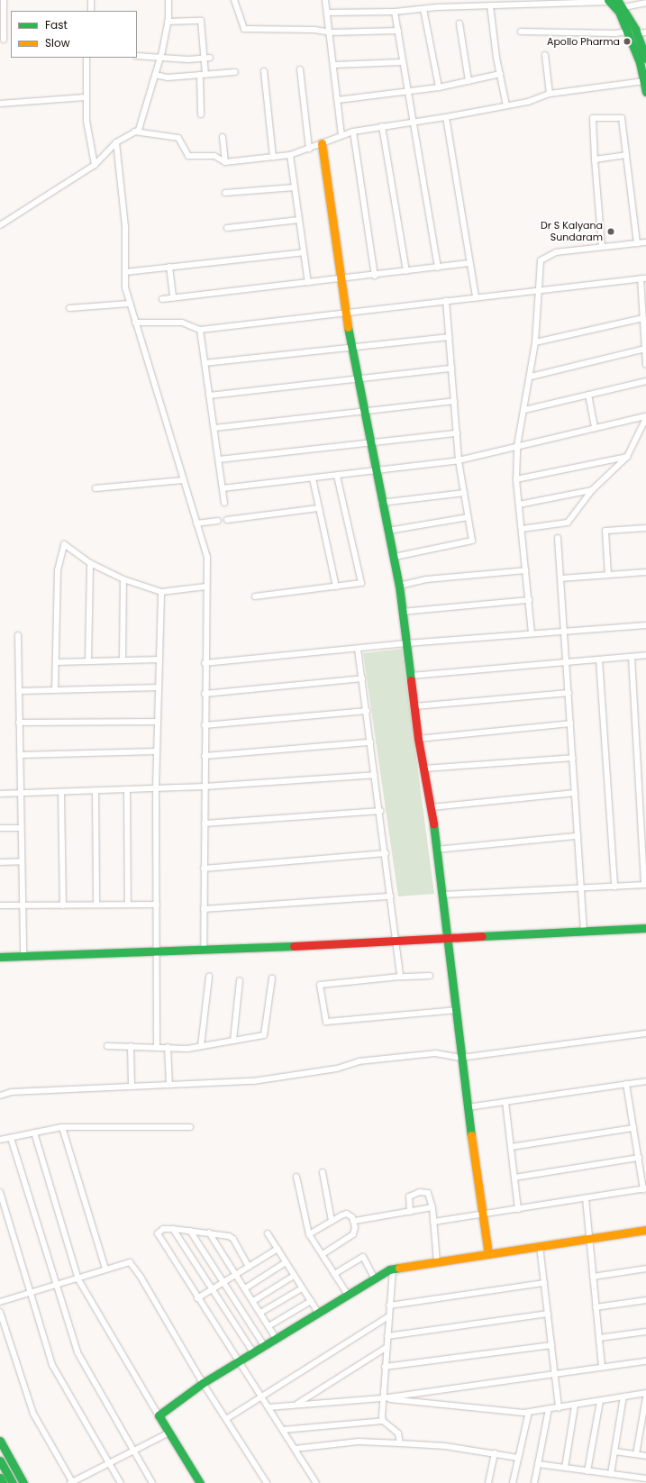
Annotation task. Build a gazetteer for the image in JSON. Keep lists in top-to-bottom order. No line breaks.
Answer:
{"places":["Apollo Pharma","Dr S Kalyana Sundaram"],"legend":["Fast","Slow"]}
